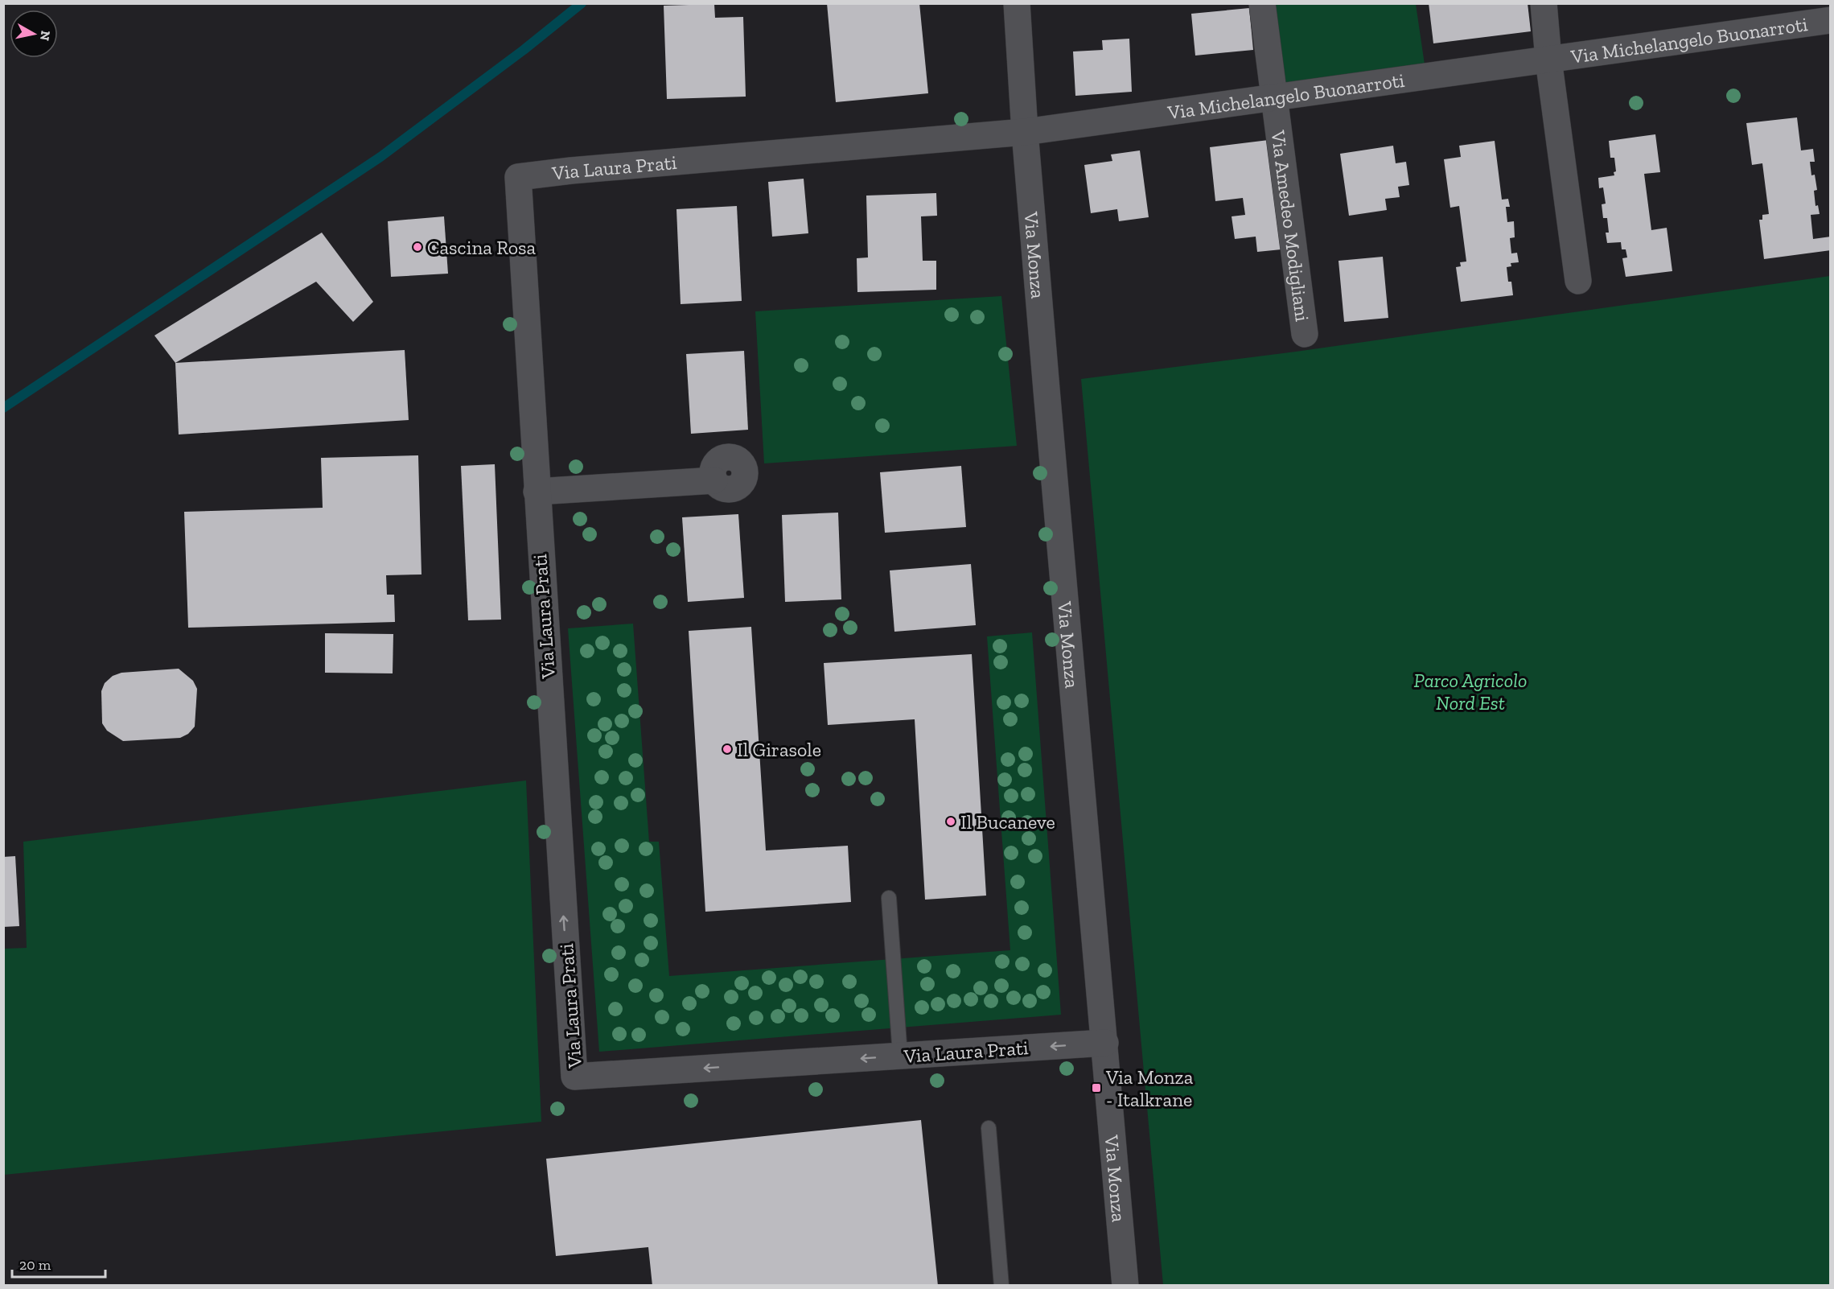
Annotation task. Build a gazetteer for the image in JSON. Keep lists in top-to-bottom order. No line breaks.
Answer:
{"streets":{"street":["Via Michelangelo Buonarroti","Via Laura Prati","Via Amedeo Modigliani","Via Monza"]},"crossings":[["Via Michelangelo Buonarroti","Via Laura Prati"],["Via Michelangelo Buonarroti","Via Amedeo Modigliani"],["Via Michelangelo Buonarroti","Via Monza"],["Via Laura Prati","Via Monza"]],"parks":["Parco Agricolo Nord Est"],"places":{"other":["Cascina Rosa","Il Girasole","Il Bucaneve"],"transit":["Via Monza - Italkrane"]},"scale_bar":"20 m","north":"right"}
